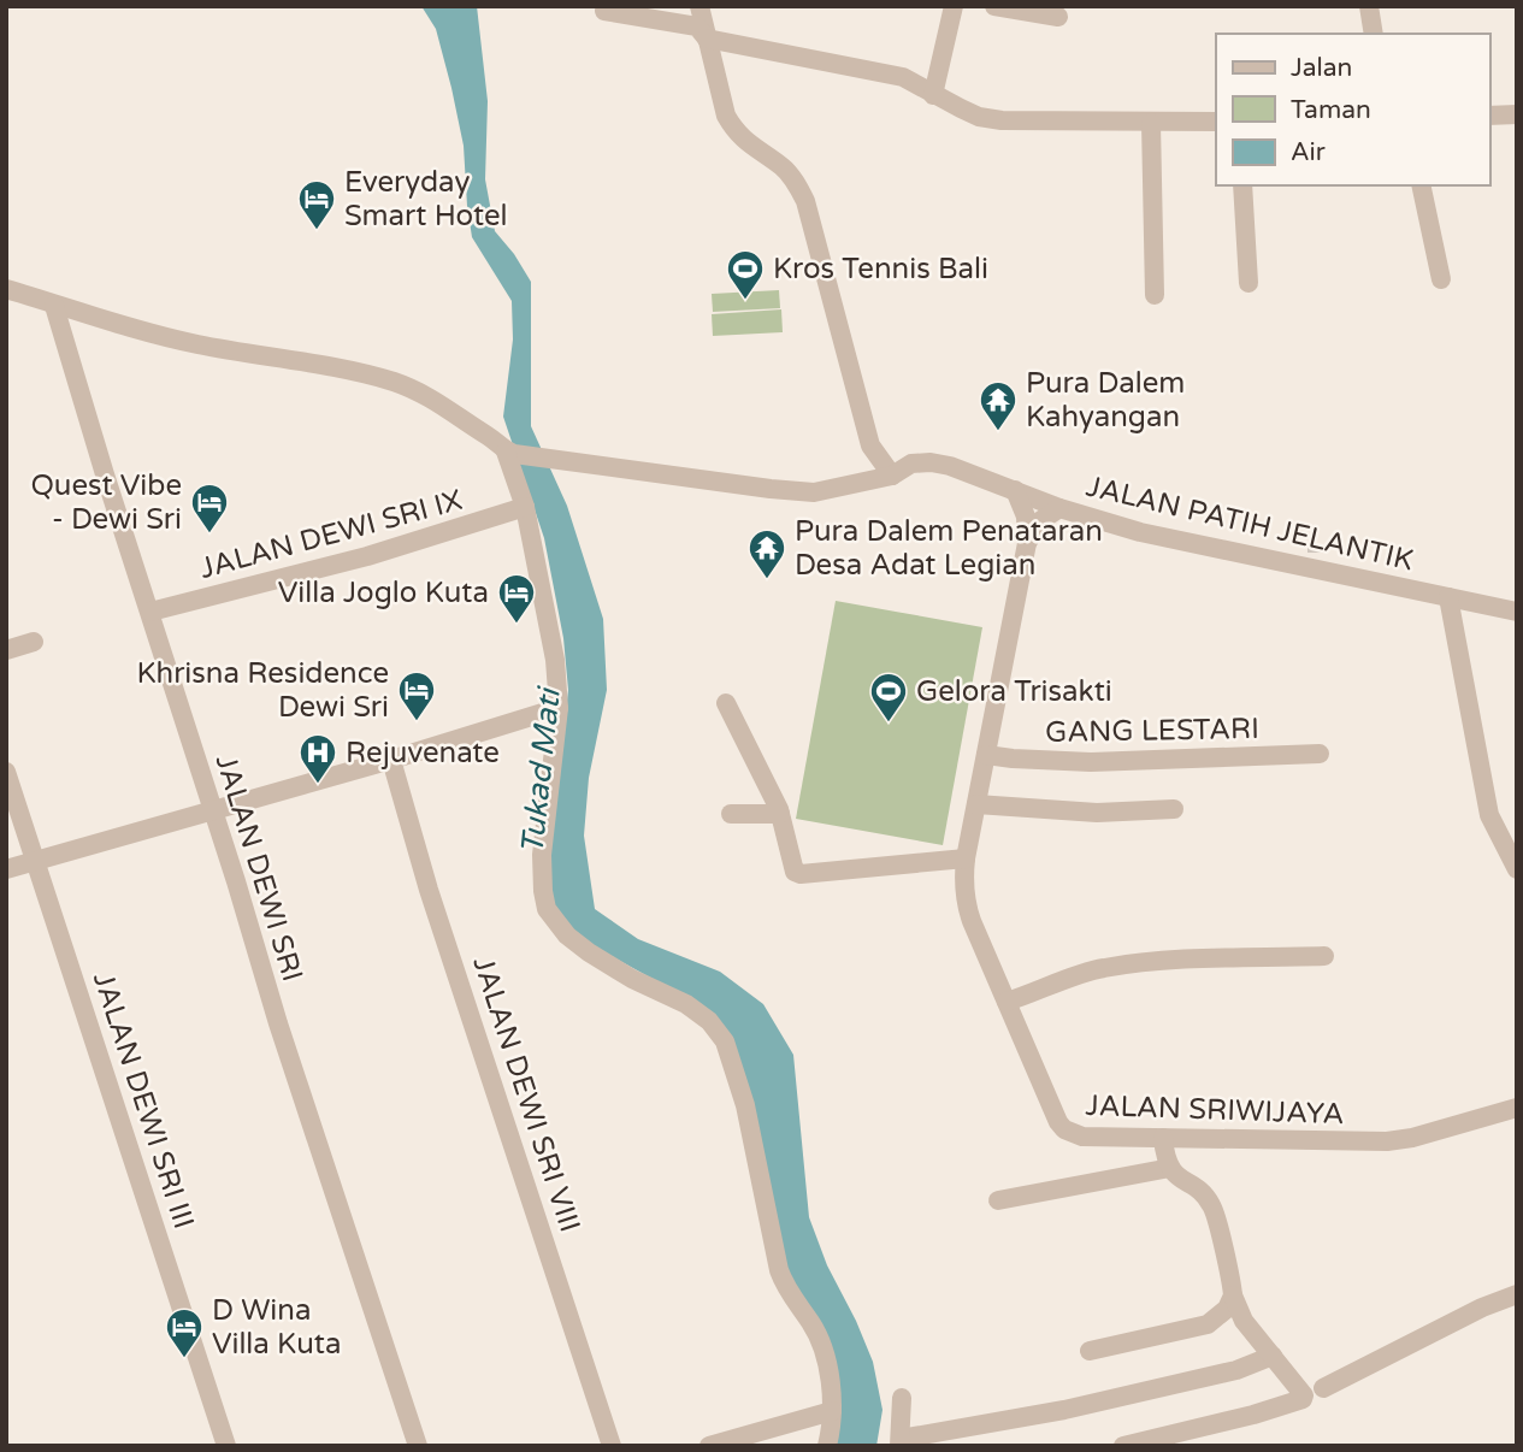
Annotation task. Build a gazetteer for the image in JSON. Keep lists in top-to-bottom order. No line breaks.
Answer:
{"streets":{"street":["JALAN PATIH JELANTIK","JALAN DEWI SRI IX","GANG LESTARI","JALAN DEWI SRI","JALAN DEWI SRI VIII","JALAN DEWI SRI III","JALAN SRIWIJAYA"]},"crossings":[["JALAN PATIH JELANTIK","JALAN DEWI SRI"],["JALAN PATIH JELANTIK","JALAN SRIWIJAYA"],["JALAN DEWI SRI IX","JALAN DEWI SRI"],["GANG LESTARI","JALAN SRIWIJAYA"]],"water":["Tukad Mati"],"places":{"hotel":["Everyday Smart Hotel","Quest Vibe - Dewi Sri","Villa Joglo Kuta","Khrisna Residence Dewi Sri","D Wina Villa Kuta"],"sports":["Kros Tennis Bali","Gelora Trisakti"],"temple":["Pura Dalem Kahyangan","Pura Dalem Penataran Desa Adat Legian"],"hospital":["Rejuvenate"]},"legend":["Jalan","Taman","Air"]}
